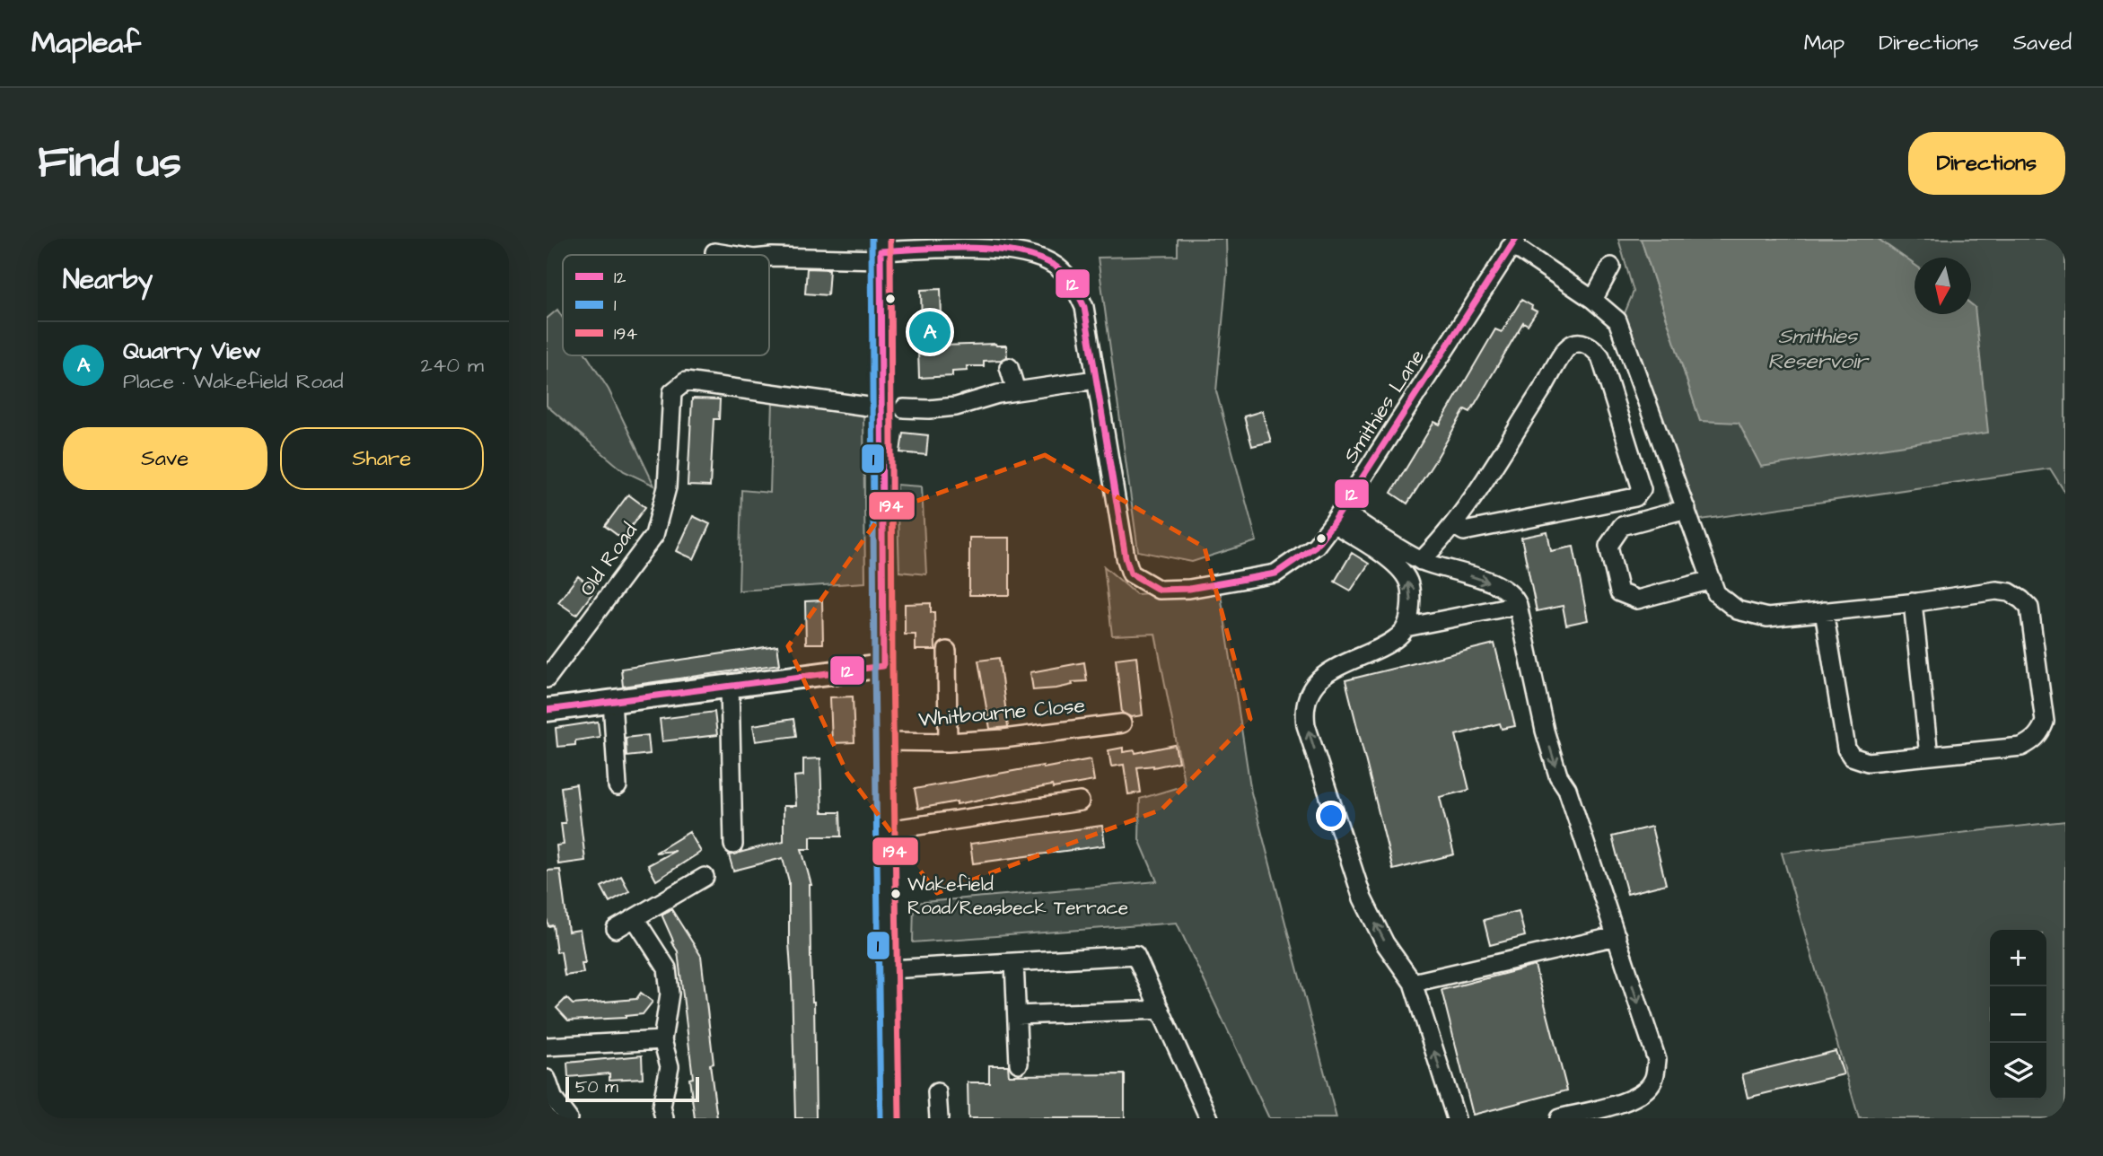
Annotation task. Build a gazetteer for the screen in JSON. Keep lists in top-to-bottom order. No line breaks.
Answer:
{"streets":{"street":["Smithies Lane","Old Road","Whitbourne Close"]},"water":["Smithies Reservoir"],"places":["Wakefield Road/Reasbeck Terrace"],"lines":["transit line 12","transit line 1","transit line 194"],"legend":["12","1","194"],"scale_bar":"50 m","north":"bottom","page":{"header":"Mapleaf","nav":["Map","Directions","Saved"],"buttons":["Directions",["Save","Share"]],"title":"Find us","heading":"Nearby","pins":"A","list":[{"mark":"A","name":"Quarry View","note":"Place · Wakefield Road","value":"240 m"}],"map_buttons":["+","−"],"scale":"50 m"}}
